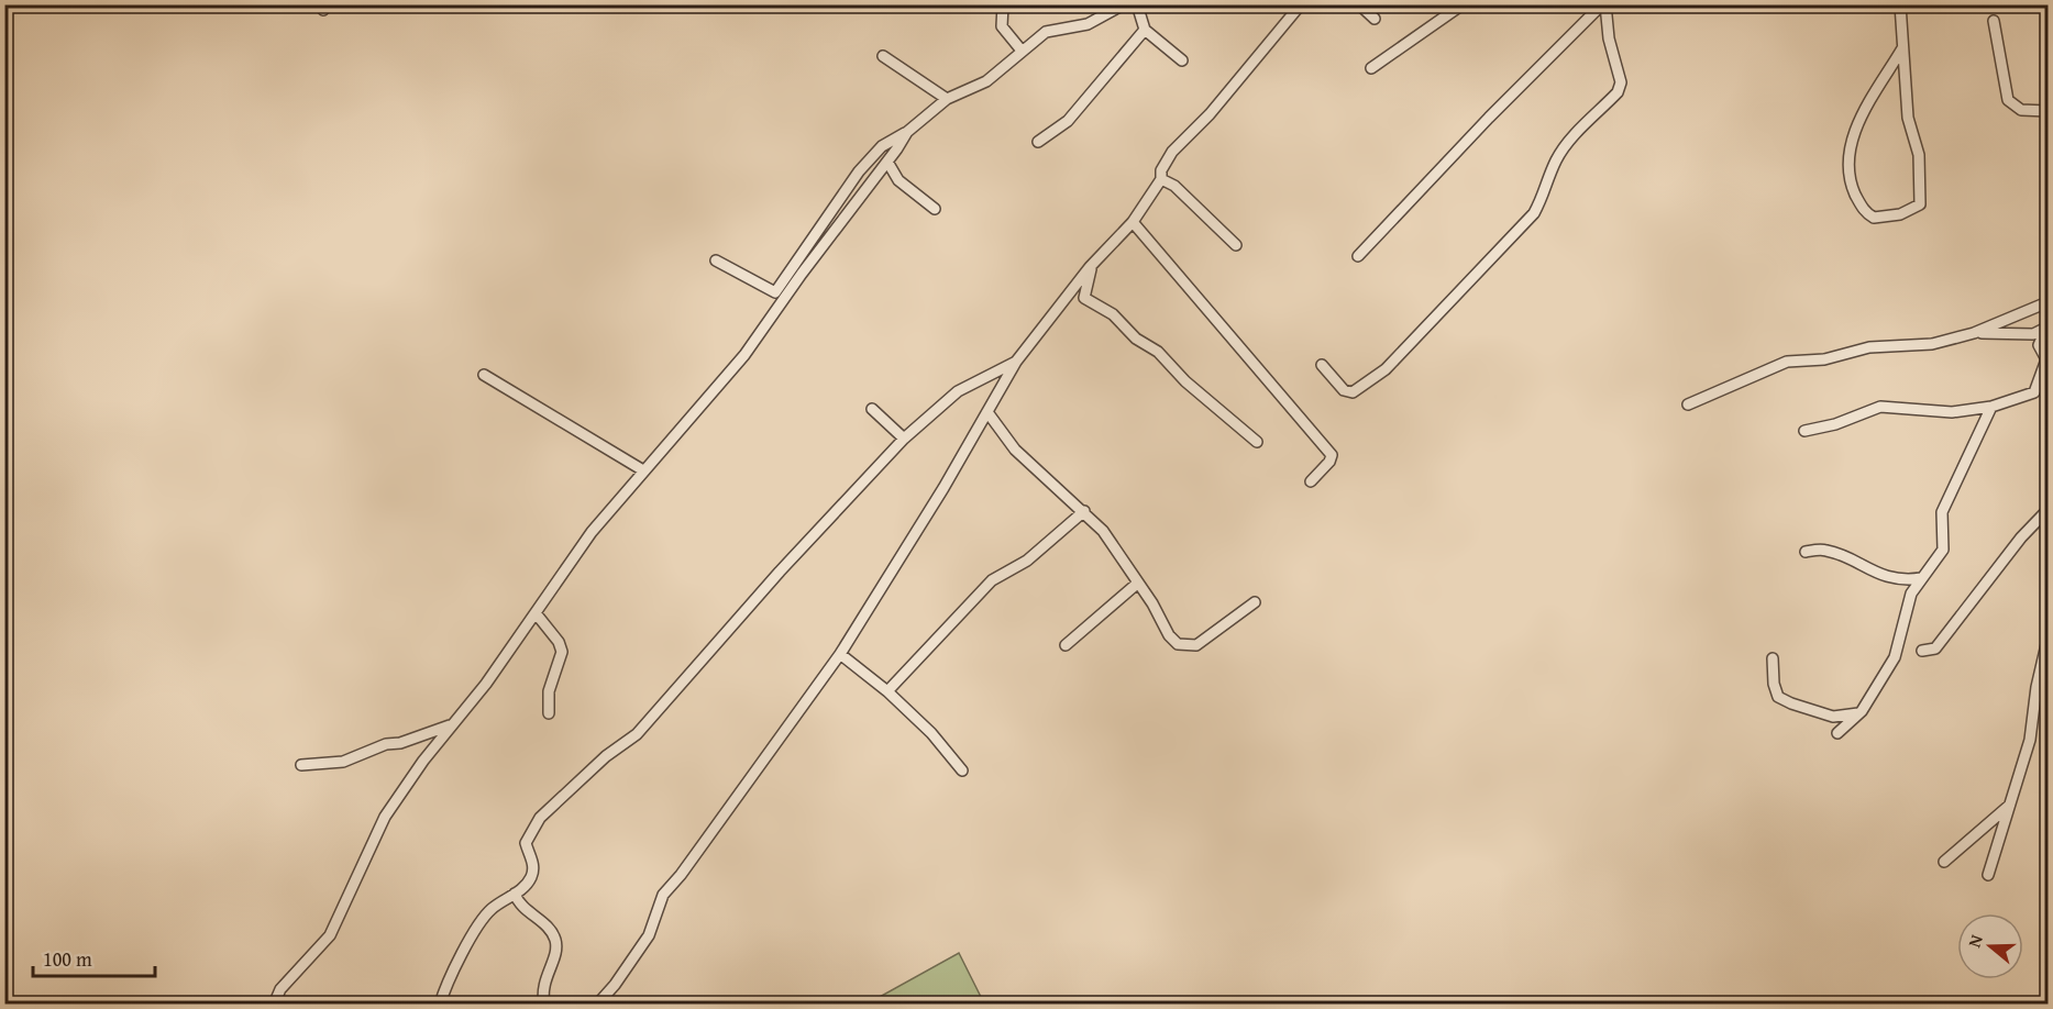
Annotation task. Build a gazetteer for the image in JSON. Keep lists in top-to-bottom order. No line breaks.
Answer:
{"scale_bar":"100 m","north":"left"}
